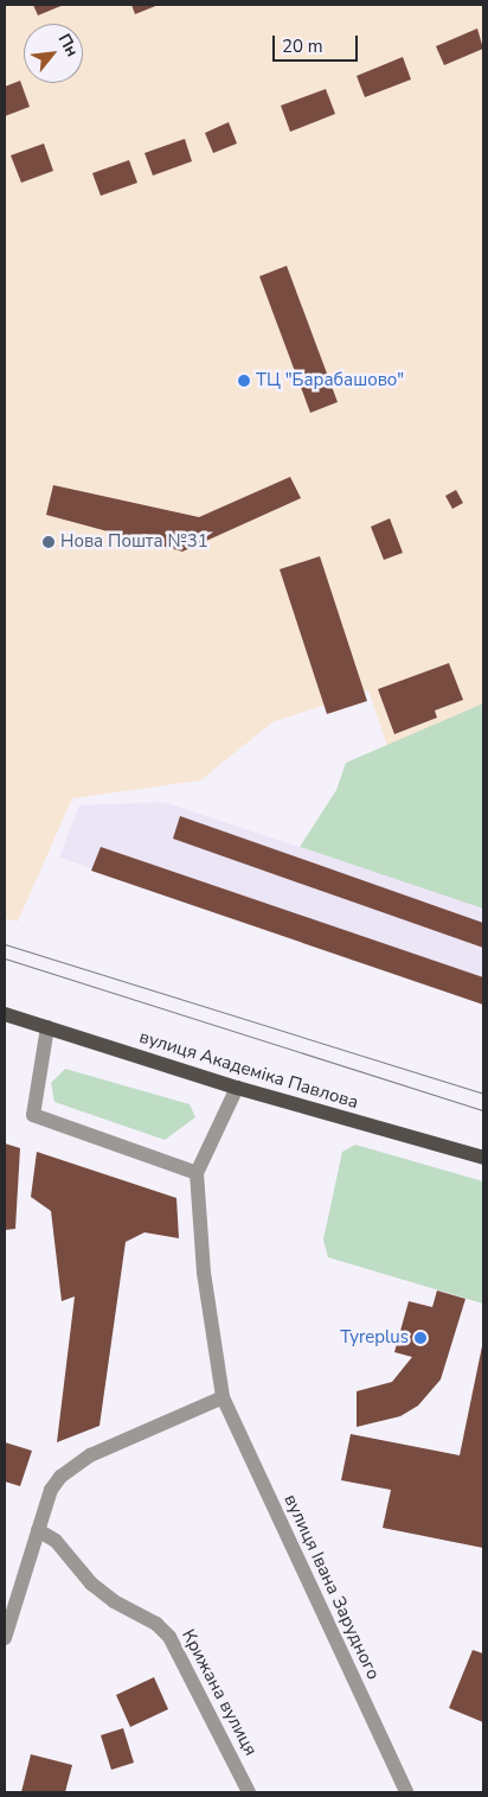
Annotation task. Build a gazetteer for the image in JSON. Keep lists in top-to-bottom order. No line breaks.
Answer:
{"streets":{"main road":["вулиця Академіка Павлова"],"street":["вулиця Івана Зарудного","Крижана вулиця"]},"places":["ТЦ \"Барабашово\"","Нова Пошта №31","Tyreplus"],"scale_bar":"20 m","north":"top right"}
